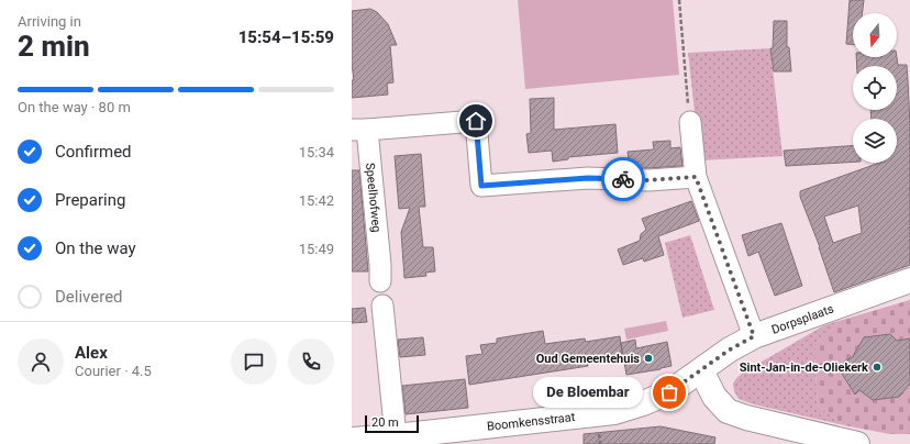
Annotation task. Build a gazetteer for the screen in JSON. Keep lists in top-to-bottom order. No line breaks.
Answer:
{"streets":{"street":["Speelhofweg","Dorpsplaats","Boomkensstraat"]},"crossings":[["Dorpsplaats","Boomkensstraat"]],"places":["Oud Gemeentehuis","Sint-Jan-in-de-Oliekerk","De Bloembar"],"scale_bar":"20 m","north":"bottom","page":{"heading":["2 min","Arriving in","15:54–15:59"],"panel":["Alex","Courier · 4.5"],"bar":"On the way · 80 m","list":[["Confirmed","15:34"],["Preparing","15:42"],["On the way","15:49"],"Delivered"],"bubble":"De Bloembar","scale":"20 m"}}
